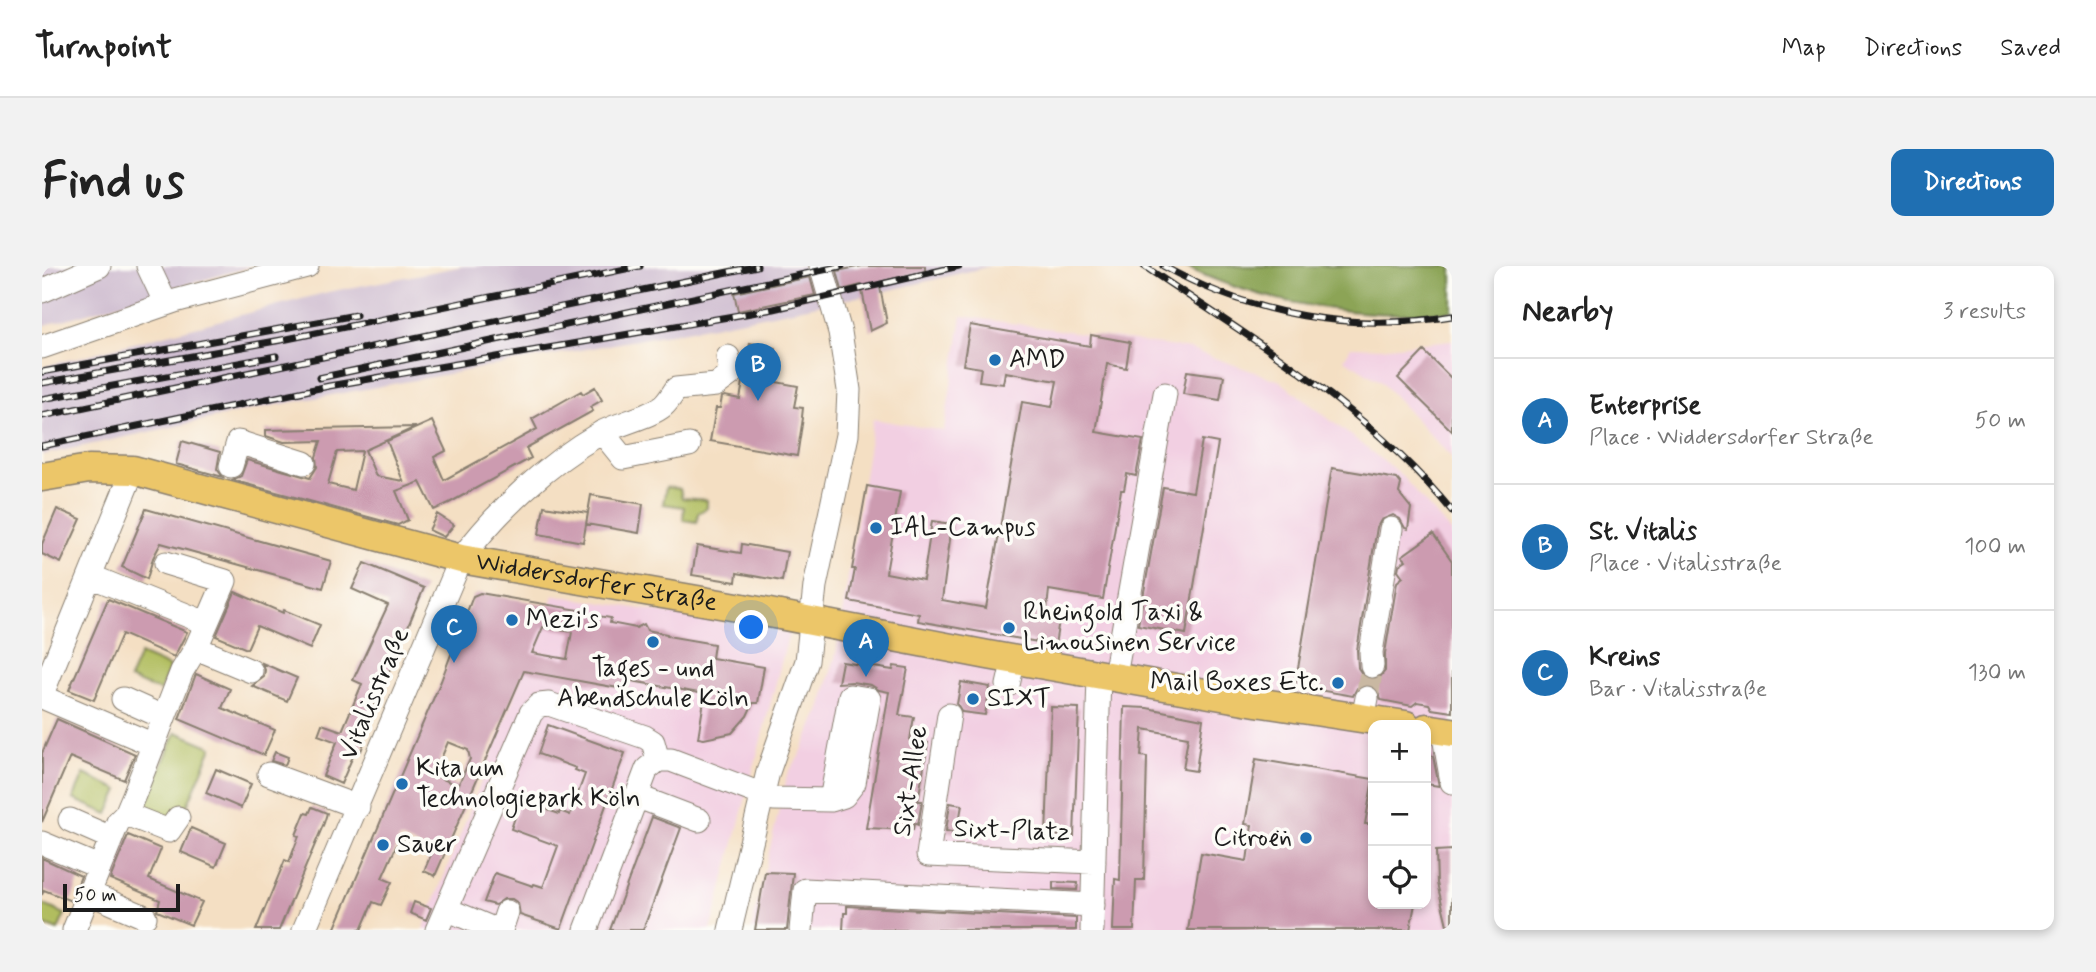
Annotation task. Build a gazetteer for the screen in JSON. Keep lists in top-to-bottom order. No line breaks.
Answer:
{"streets":{"main road":["Widdersdorfer Straße"],"street":["Vitalisstraße","Sixt-Allee","Sixt-Platz"]},"crossings":[["Widdersdorfer Straße","Vitalisstraße"],["Sixt-Allee","Sixt-Platz"]],"places":["AMD","IAL-Campus","Mezi's","Rheingold Taxi & Limousinen Service","Tages - und Abendschule Köln","Mail Boxes Etc.","SIXT","Kita um Technologiepark Köln","Citroën","Sauer"],"scale_bar":"50 m","page":{"header":"Turnpoint","nav":["Map","Directions","Saved"],"buttons":"Directions","title":"Find us","heading":["Nearby","3 results"],"pins":["B","C","A"],"list":[{"mark":"A","name":"Enterprise","note":"Place · Widdersdorfer Straße","value":"50 m"},{"mark":"B","name":"St. Vitalis","note":"Place · Vitalisstraße","value":"100 m"},{"mark":"C","name":"Kreins","note":"Bar · Vitalisstraße","value":"130 m"}],"map_buttons":["+","−"],"scale":"50 m"}}
